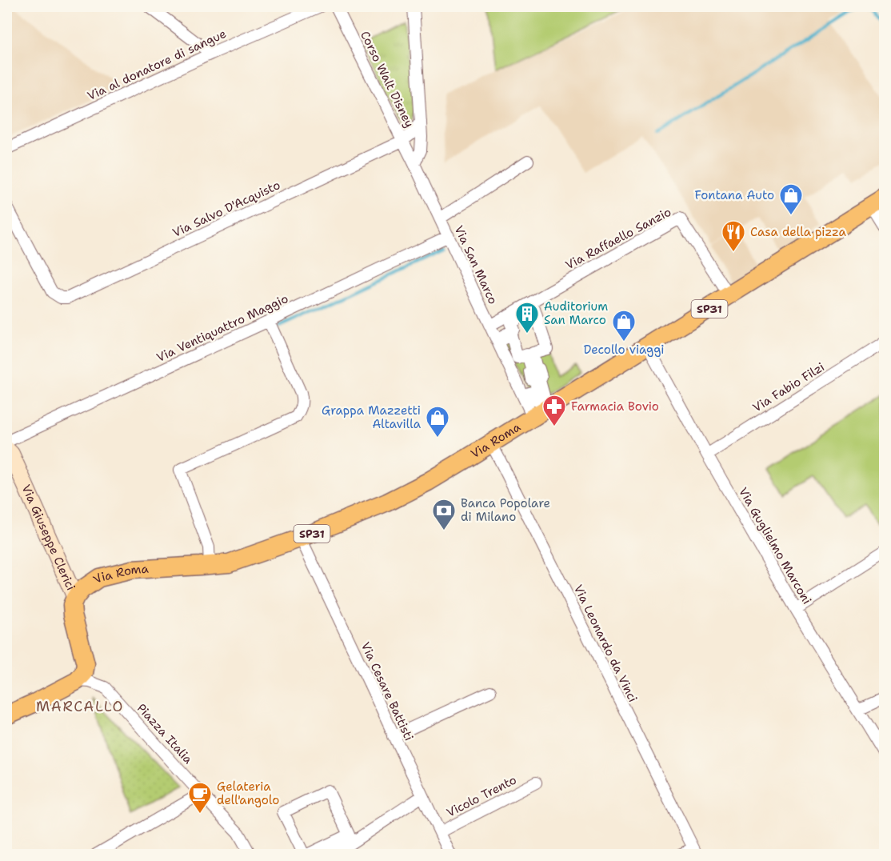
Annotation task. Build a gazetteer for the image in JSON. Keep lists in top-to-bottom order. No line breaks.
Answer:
{"streets":{"main road":["SP31","Via Roma","Via Giuseppe Clerici"],"street":["Via al donatore di sangue","Corso Walt Disney","Via Salvo D'Acquisto","Via Raffaello Sanzio","Via San Marco","Via Ventiquattro Maggio","Via Fabio Filzi","Via Guglielmo Marconi","Via Leonardo da Vinci","Via Cesare Battisti","Piazza Italia","Vicolo Trento"]},"crossings":[["Corso Walt Disney","Via Salvo D'Acquisto"],["Corso Walt Disney","Via San Marco"],["Via Raffaello Sanzio","Via San Marco"],["Via Raffaello Sanzio","Via Roma"],["Via San Marco","Via Ventiquattro Maggio"],["Via San Marco","Via Roma"],["Via Fabio Filzi","Via Guglielmo Marconi"],["Via Roma","Via Giuseppe Clerici"],["Via Roma","Via Guglielmo Marconi"],["Via Roma","Via Leonardo da Vinci"],["Via Roma","Via Cesare Battisti"],["Via Giuseppe Clerici","Piazza Italia"],["Via Cesare Battisti","Vicolo Trento"]],"districts":["MARCALLO"],"places":{"shop":["Fontana Auto","Decollo viaggi","Grappa Mazzetti Altavilla"],"restaurant":["Casa della pizza"],"building":["Auditorium San Marco"],"pharmacy":["Farmacia Bovio"],"bank":["Banca Popolare di Milano"],"cafe":["Gelateria dell'angolo"]}}
